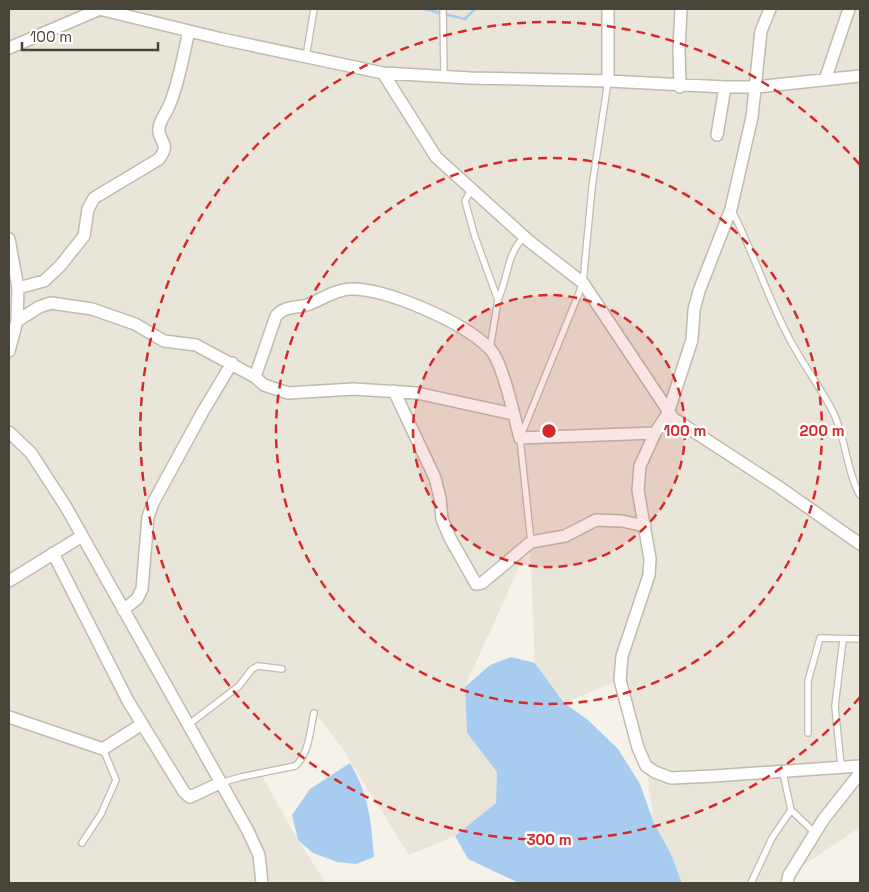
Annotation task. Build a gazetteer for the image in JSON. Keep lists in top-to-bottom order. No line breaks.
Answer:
{"scale_bar":"100 m","rings":["100 m","200 m","300 m"]}
